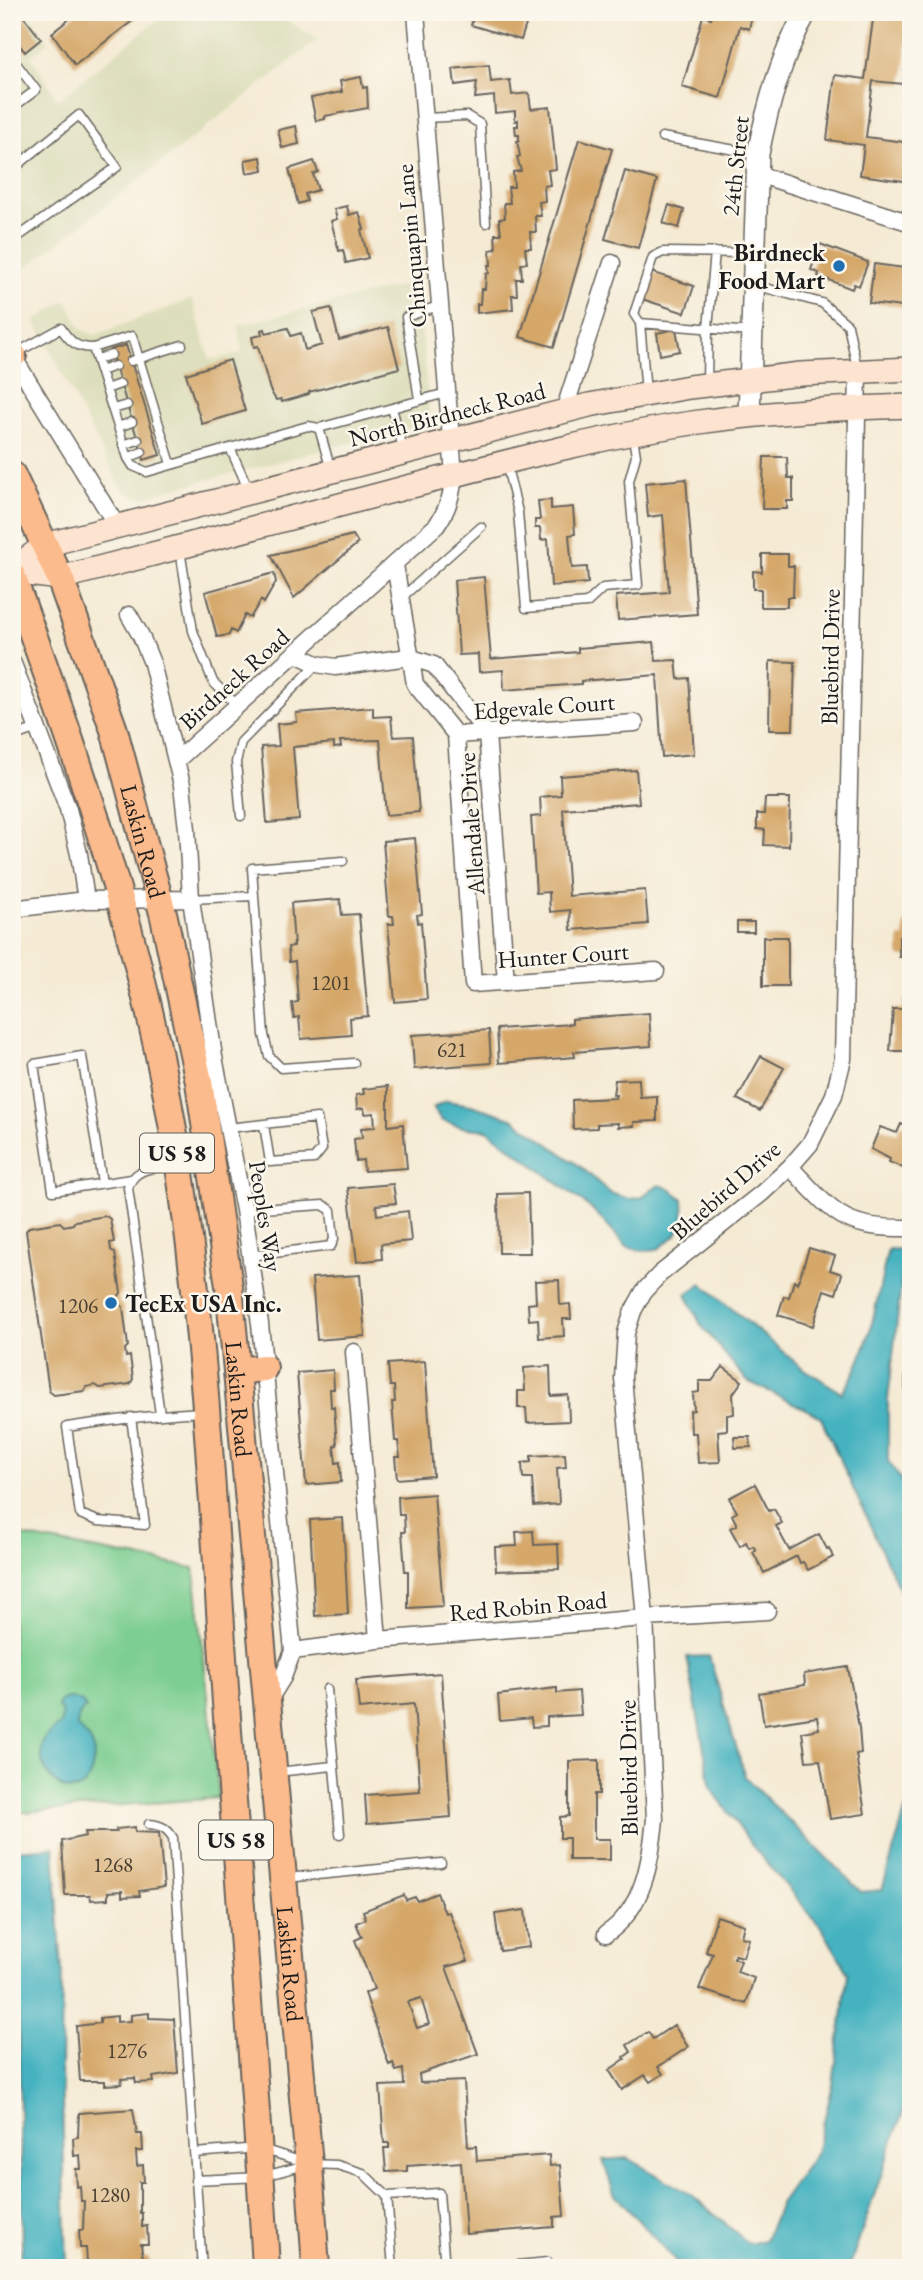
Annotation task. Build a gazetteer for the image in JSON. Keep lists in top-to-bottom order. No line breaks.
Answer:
{"streets":{"main road":["North Birdneck Road","Laskin Road","US 58"],"street":["24th Street","Chinquapin Lane","Bluebird Drive","Birdneck Road","Edgevale Court","Allendale Drive","Hunter Court","Peoples Way","Red Robin Road"]},"crossings":[["24th Street","North Birdneck Road"],["Chinquapin Lane","North Birdneck Road"],["Chinquapin Lane","Birdneck Road"],["North Birdneck Road","Bluebird Drive"],["North Birdneck Road","Laskin Road"],["Bluebird Drive","Red Robin Road"],["Birdneck Road","Allendale Drive"],["Birdneck Road","Peoples Way"],["Edgevale Court","Allendale Drive"],["Allendale Drive","Hunter Court"],["Laskin Road","Peoples Way"],["Peoples Way","Red Robin Road"]],"places":["Birdneck Food Mart","TecEx USA Inc."],"house_numbers":["1201","621","1206","1268","1276","1280"]}
